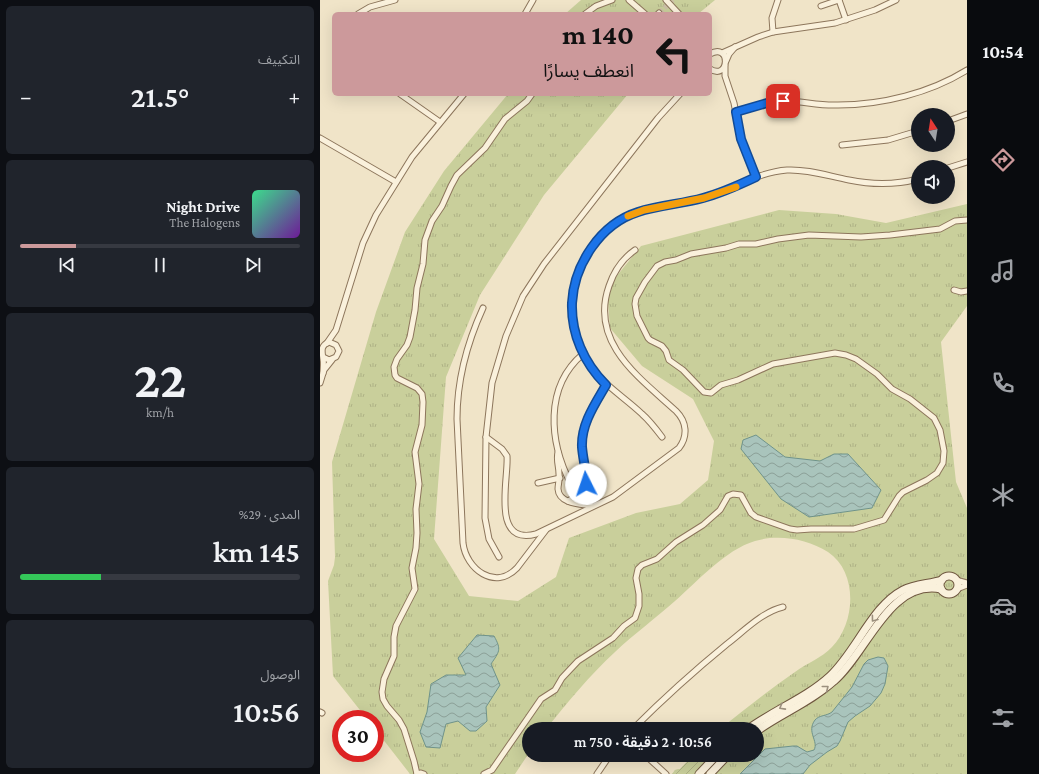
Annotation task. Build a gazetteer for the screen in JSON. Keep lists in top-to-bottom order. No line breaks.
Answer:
{"north":"top","page":{"tabs":"10:54","tile":["التكييف",["22","km/h"],["المدى · 29%","145 km"],["الوصول","10:56"]],"turn":["140 m","انعطف يسارًا"],"heat":["−","21.5°","+"],"song":["Night Drive","The Halogens"],"limit":"30","trip":"10:56 · 2 دقيقة · 750 m"}}
